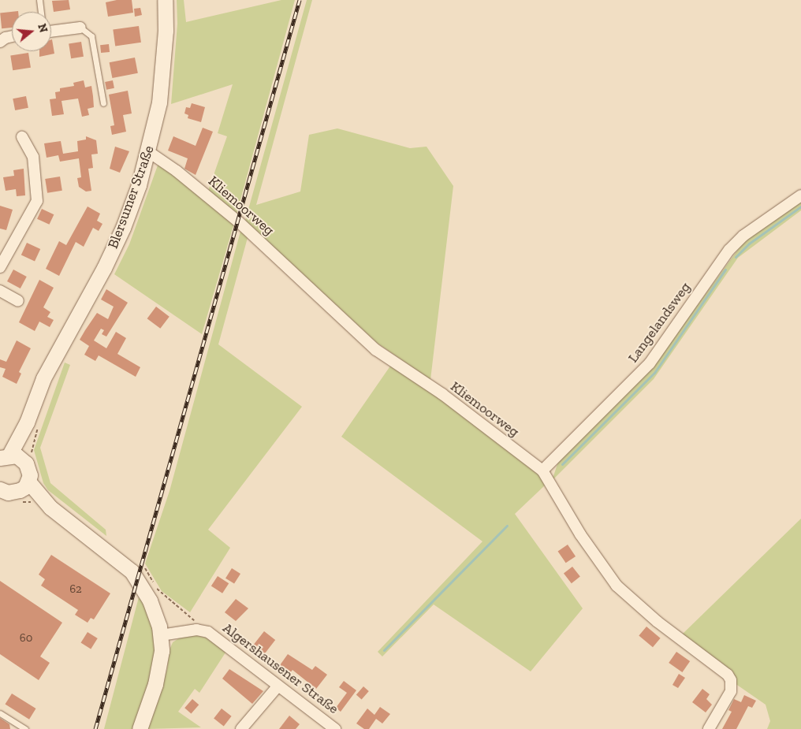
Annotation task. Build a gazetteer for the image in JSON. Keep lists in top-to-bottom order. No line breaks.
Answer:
{"streets":{"main road":["Blersumer Straße"],"street":["Kliemoorweg","Langelandsweg","Algershausener Straße"]},"crossings":[["Blersumer Straße","Kliemoorweg"],["Kliemoorweg","Langelandsweg"]],"house_numbers":["62","60"],"north":"right"}
